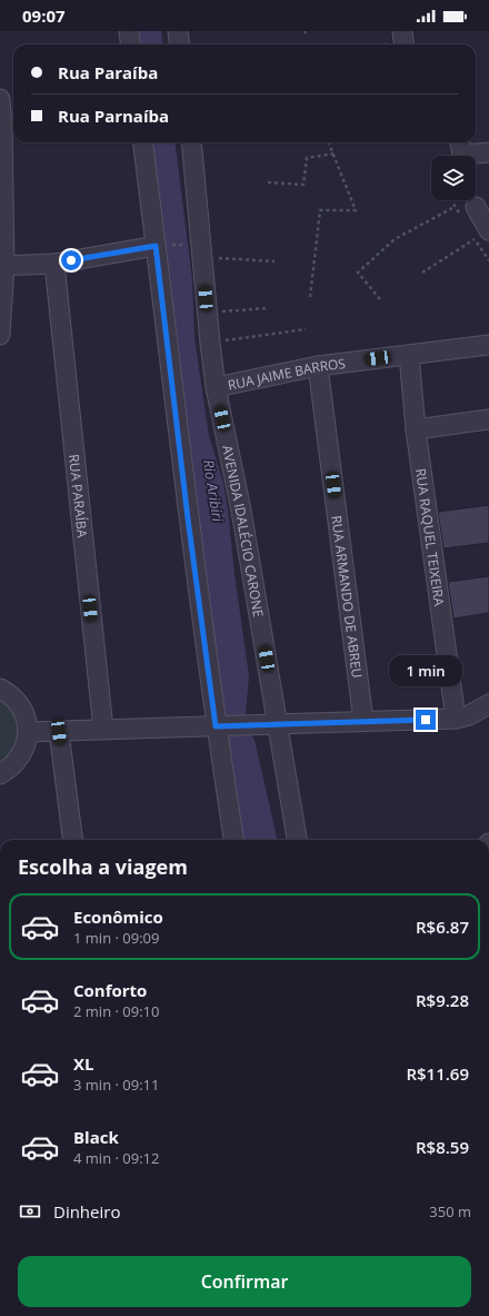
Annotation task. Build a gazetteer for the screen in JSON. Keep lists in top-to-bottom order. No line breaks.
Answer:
{"streets":{"street":["RUA JAIME BARROS","RUA PARAÍBA","AVENIDA IDALÉCIO CARONE","RUA RAQUEL TEIXEIRA","RUA ARMANDO DE ABREU"]},"crossings":[["RUA JAIME BARROS","AVENIDA IDALÉCIO CARONE"],["RUA JAIME BARROS","RUA RAQUEL TEIXEIRA"],["RUA JAIME BARROS","RUA ARMANDO DE ABREU"]],"water":["Rio Aribiri"],"page":{"status":"09:07","banner":["Rua Paraíba","Rua Parnaíba"],"bubble":"1 min","heading":"Escolha a viagem","list":[{"name":"Econômico","note":"1 min · 09:09","value":"R$6.87"},{"name":"Conforto","note":"2 min · 09:10","value":"R$9.28"},{"name":"XL","note":"3 min · 09:11","value":"R$11.69"},{"name":"Black","note":"4 min · 09:12","value":"R$8.59"}],"pay":["Dinheiro","350 m"],"buttons":"Confirmar"}}
